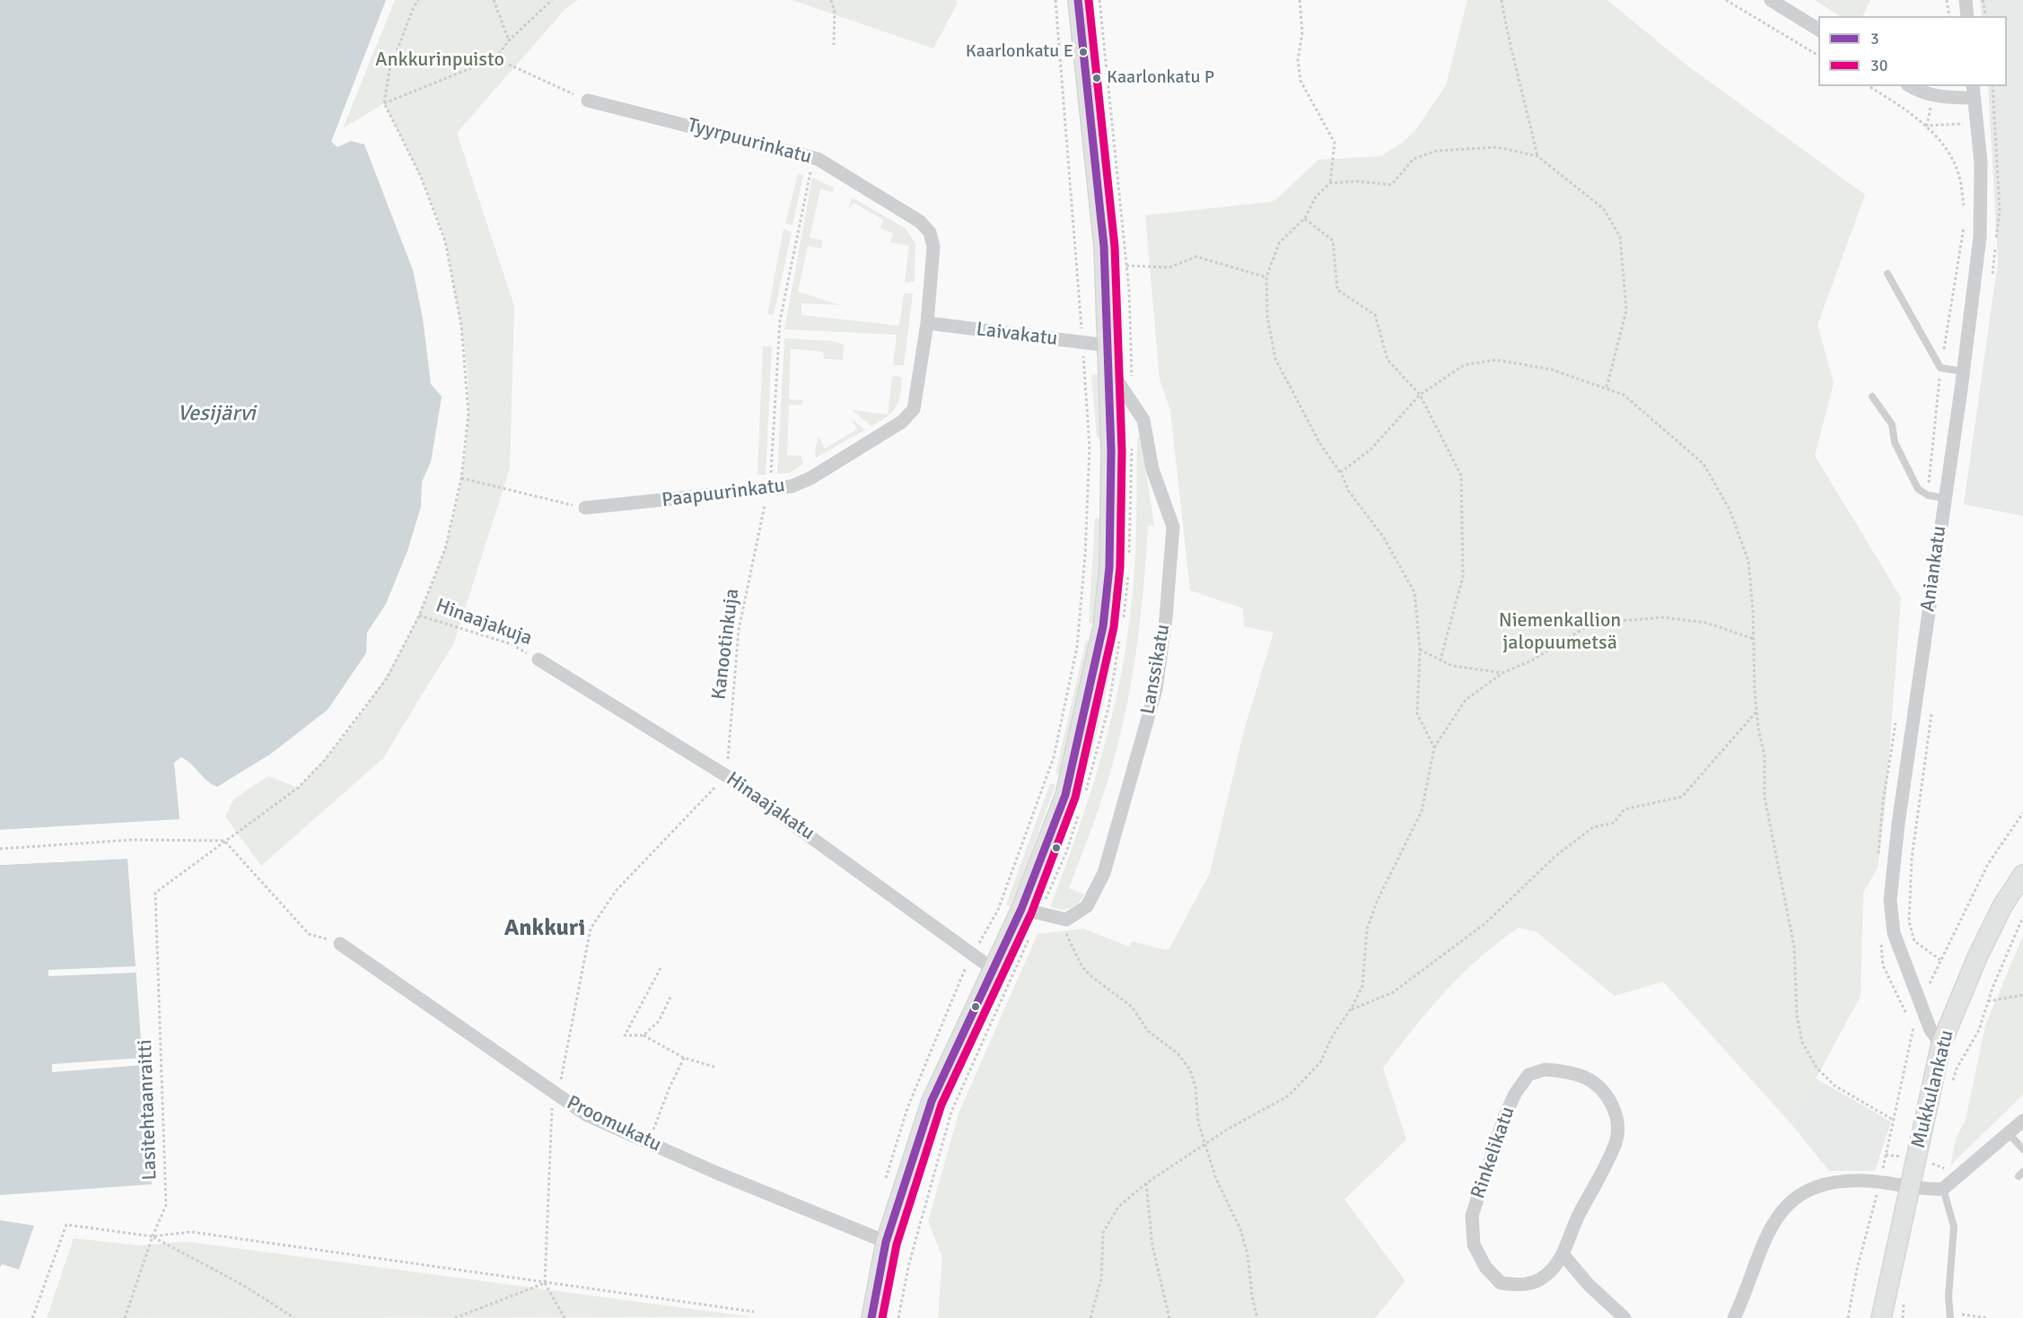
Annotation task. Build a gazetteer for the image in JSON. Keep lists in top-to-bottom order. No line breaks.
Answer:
{"streets":{"street":["Tyyrpuurinkatu","Laivakatu","Paapuurinkatu","Aniankatu","Lanssikatu","Hinaajakatu","Mukkulankatu","Proomukatu","Rinkelikatu"],"path":["Hinaajakuja","Kanootinkuja","Lasitehtaanraitti"]},"crossings":[["Tyyrpuurinkatu","Laivakatu"],["Tyyrpuurinkatu","Paapuurinkatu"],["Tyyrpuurinkatu","Kanootinkuja"],["Laivakatu","Paapuurinkatu"],["Paapuurinkatu","Kanootinkuja"],["Aniankatu","Mukkulankatu"],["Hinaajakuja","Hinaajakatu"],["Kanootinkuja","Hinaajakatu"]],"districts":["Ankkuri"],"water":["Vesijärvi"],"parks":["Ankkurinpuisto","Niemenkallion jalopuumetsä"],"places":["Kaarlonkatu E","Kaarlonkatu P"],"lines":["transit line 3","transit line 30"],"legend":["3","30"]}
